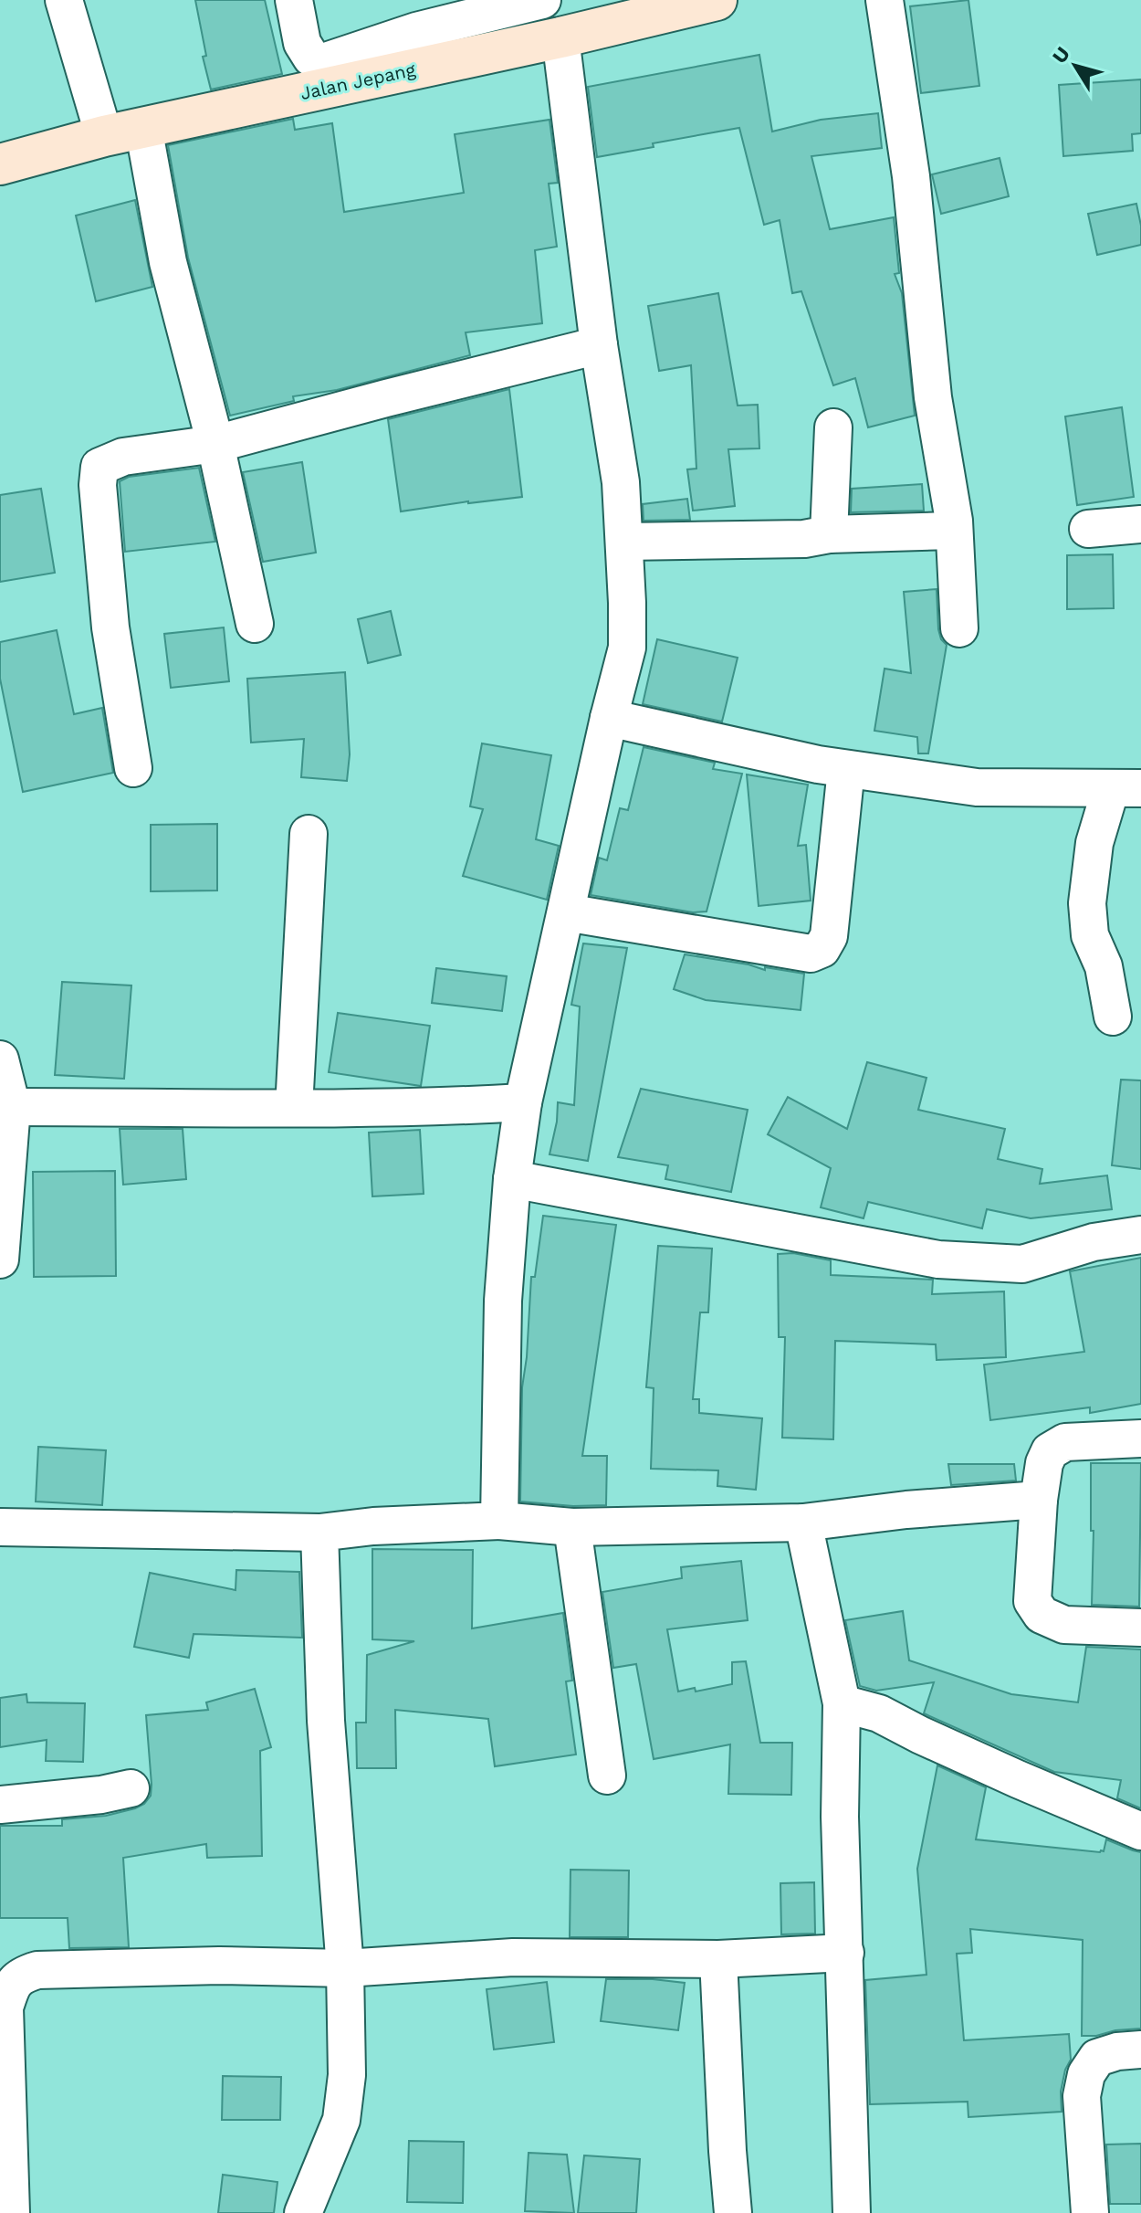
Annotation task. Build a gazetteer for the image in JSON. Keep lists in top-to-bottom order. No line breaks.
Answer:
{"streets":{"street":["Jalan Jepang"]},"north":"top left"}
